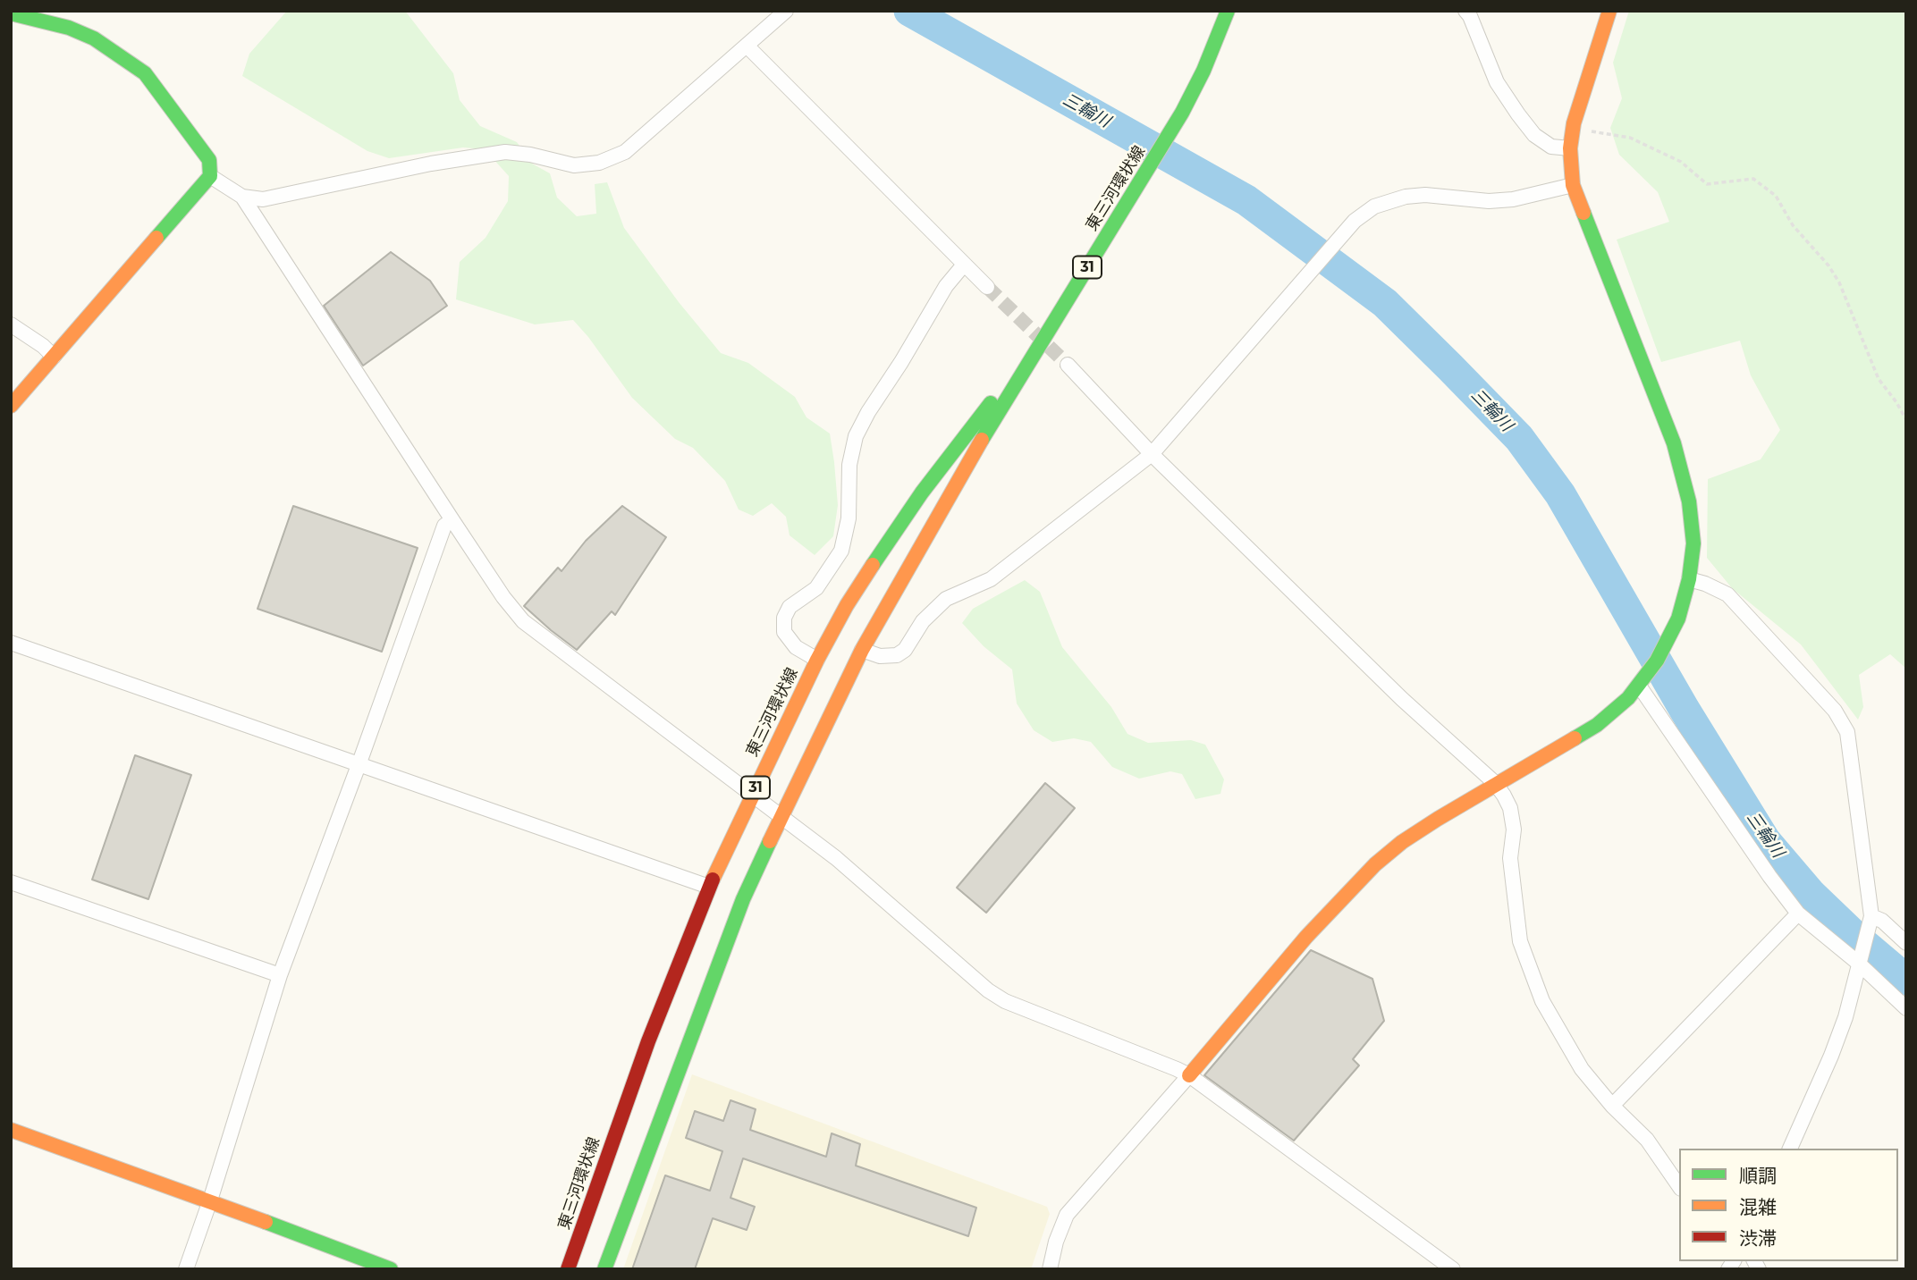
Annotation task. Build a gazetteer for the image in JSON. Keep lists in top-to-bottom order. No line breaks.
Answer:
{"streets":{"main road":["東三河環状線","31"]},"water":["三輪川"],"legend":["順調","混雑","渋滞"]}
